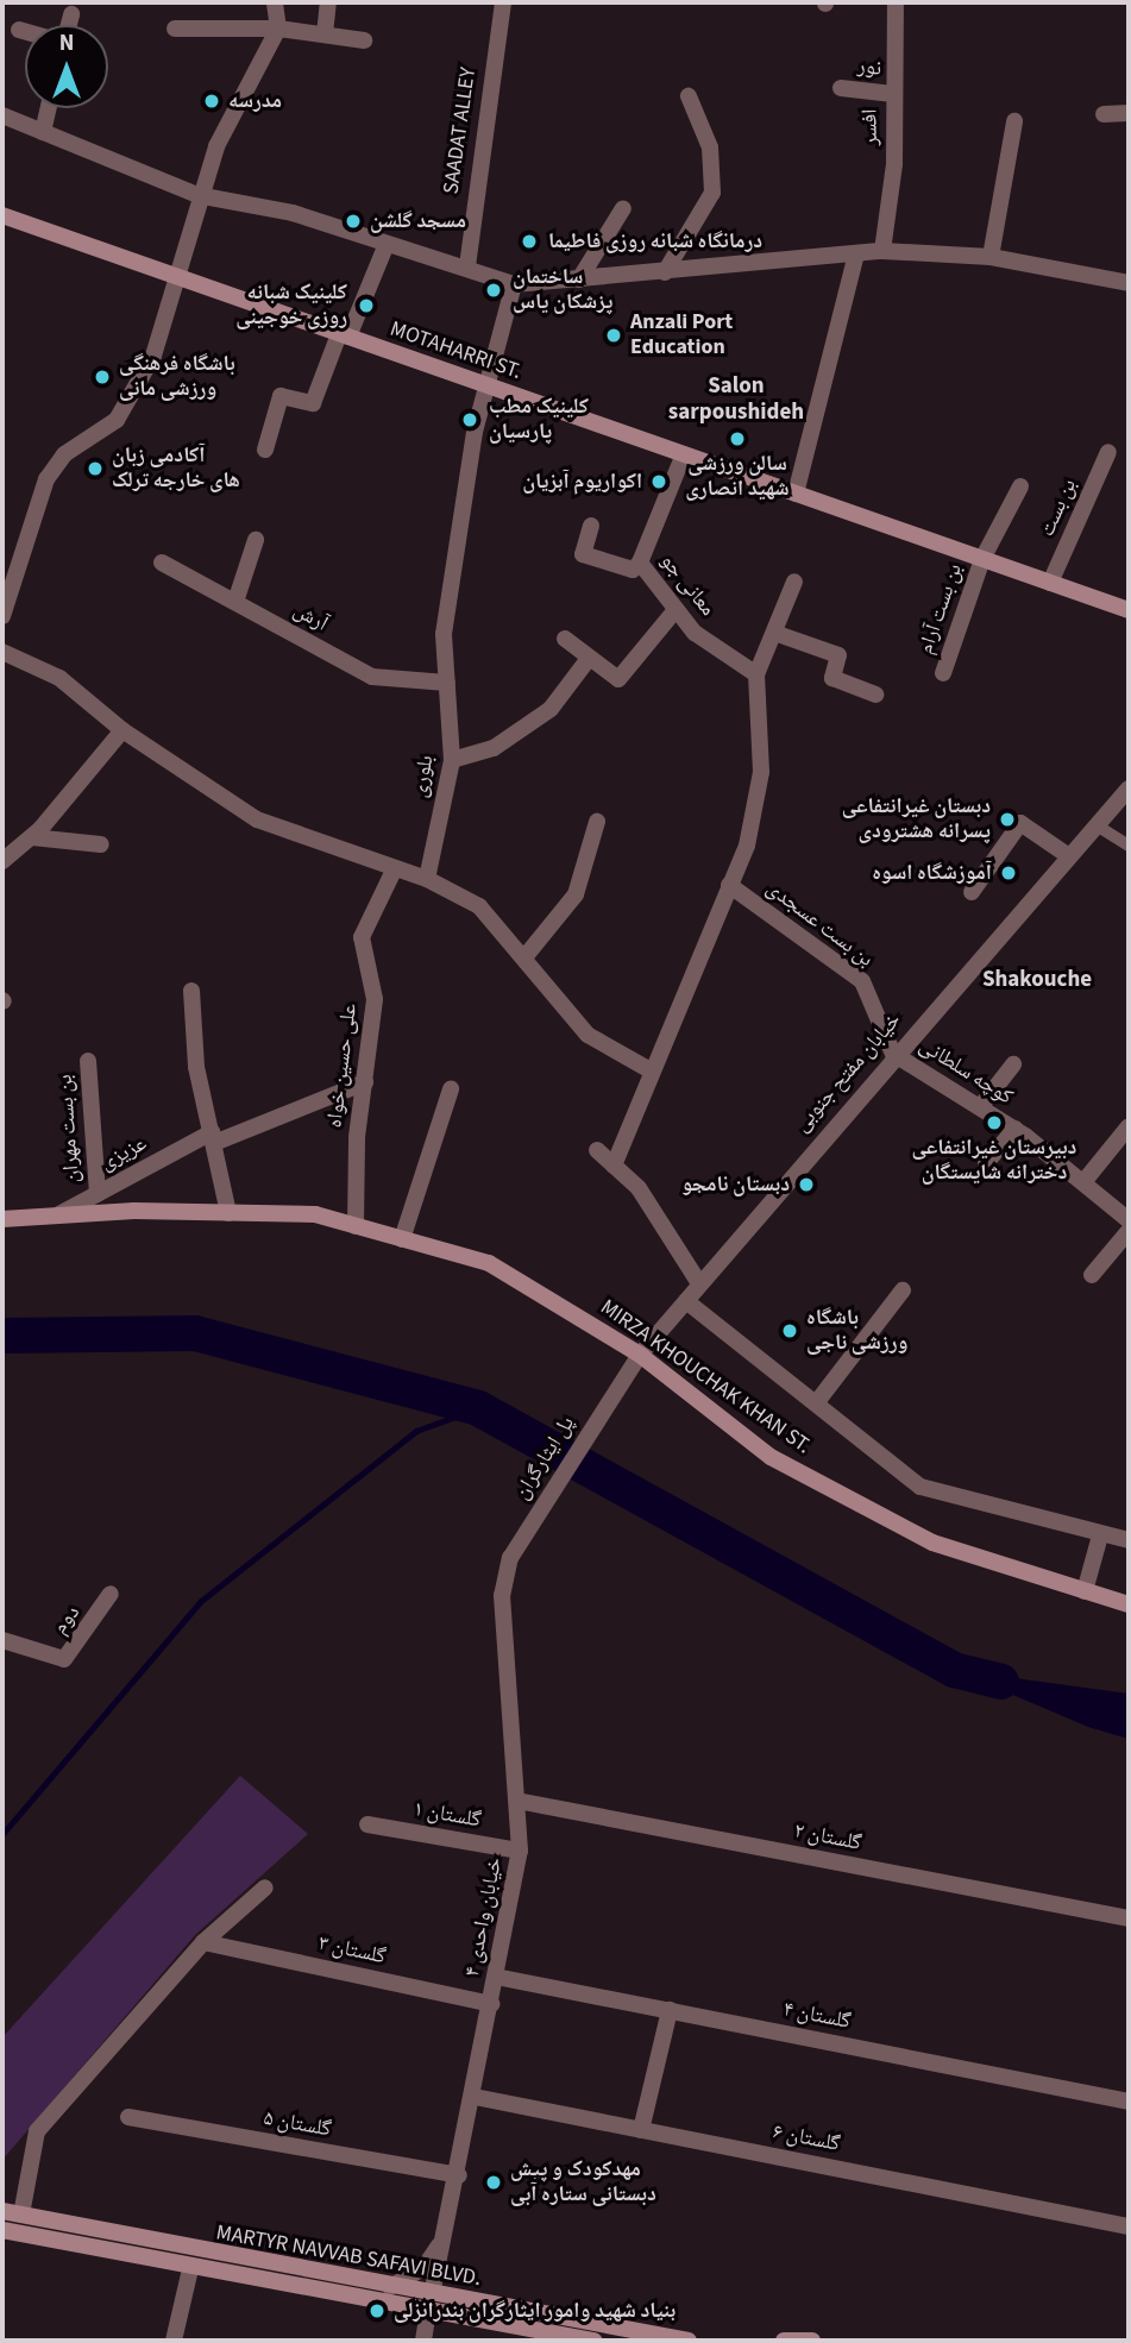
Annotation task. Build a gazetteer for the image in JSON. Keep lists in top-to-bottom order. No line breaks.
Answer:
{"streets":{"main road":["MOTAHARRI ST.","MIRZA KHOUCHAK KHAN ST.","MARTYR NAVVAB SAFAVI BLVD."],"street":["نور","افسر","SAADAT ALLEY","بن بست","معانی جو","بن بست آرام","آرش","بلوری","بن بست عسجدی","علی حسین خواه","کوچه سلطانی","خیابان مفتح جنوبی","بن بست مهران","عزیزی","پل ایثارگران","دوم","گلستان ۱","گلستان ۲","خیابان واحدی ۴","گلستان ۳","گلستان ۴","گلستان ۵","گلستان ۶"]},"crossings":[["نور","افسر"],["MOTAHARRI ST.","بن بست"],["MOTAHARRI ST.","معانی جو"],["MOTAHARRI ST.","بن بست آرام"],["MOTAHARRI ST.","بلوری"],["آرش","بلوری"],["بن بست عسجدی","کوچه سلطانی"],["بن بست عسجدی","خیابان مفتح جنوبی"],["علی حسین خواه","عزیزی"],["علی حسین خواه","MIRZA KHOUCHAK KHAN ST."],["کوچه سلطانی","خیابان مفتح جنوبی"],["خیابان مفتح جنوبی","MIRZA KHOUCHAK KHAN ST."],["خیابان مفتح جنوبی","پل ایثارگران"],["بن بست مهران","عزیزی"],["عزیزی","MIRZA KHOUCHAK KHAN ST."],["پل ایثارگران","خیابان واحدی ۴"],["گلستان ۱","خیابان واحدی ۴"],["گلستان ۲","خیابان واحدی ۴"],["خیابان واحدی ۴","گلستان ۳"],["خیابان واحدی ۴","گلستان ۴"],["خیابان واحدی ۴","گلستان ۵"],["خیابان واحدی ۴","گلستان ۶"],["خیابان واحدی ۴","MARTYR NAVVAB SAFAVI BLVD."]],"districts":["Salon sarpoushideh","Shakouche"],"places":["مدرسه","مسجد گلشن","درمانگاه شبانه روزی فاطیما","ساختمان پزشکان یاس","کلینیک شبانه روزی خوجینی","Anzali Port Education","باشگاه فرهنگی ورزشی مانی","کلینیک مطب پارسیان","سالن ورزشی شهید انصاری","آکادمی زبان های خارجه ترلک","اکواریوم آبزیان","دبستان غیرانتفاعی پسرانه هشترودی","آموزشگاه اسوه","دبیرستان غیرانتفاعی دخترانه شایستگان","دبستان نامجو","باشگاه ورزشی ناجی","مهدکودک و پیش دبستانی ستاره آبی","بنیاد شهید وامور ایثارگران بندرانزلی"],"north":"top"}
